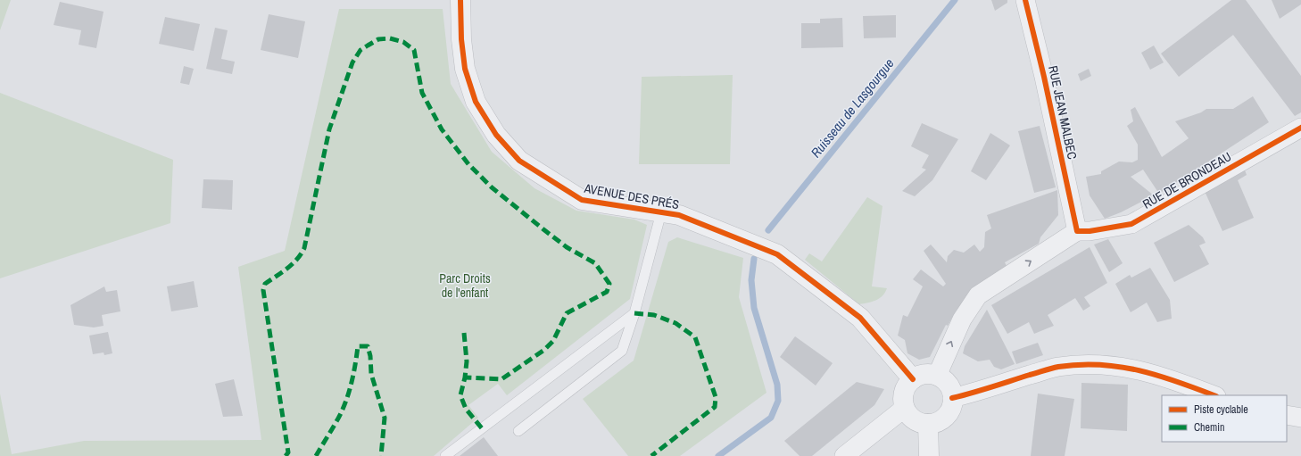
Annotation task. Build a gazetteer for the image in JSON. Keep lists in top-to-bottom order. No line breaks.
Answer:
{"streets":{"street":["RUE JEAN MALBEC","RUE DE BRONDEAU","AVENUE DES PRÉS"]},"crossings":[["RUE JEAN MALBEC","RUE DE BRONDEAU"]],"water":["Ruisseau de Lasgourgue"],"parks":["Parc Droits de l'enfant"],"legend":["Piste cyclable","Chemin"]}
